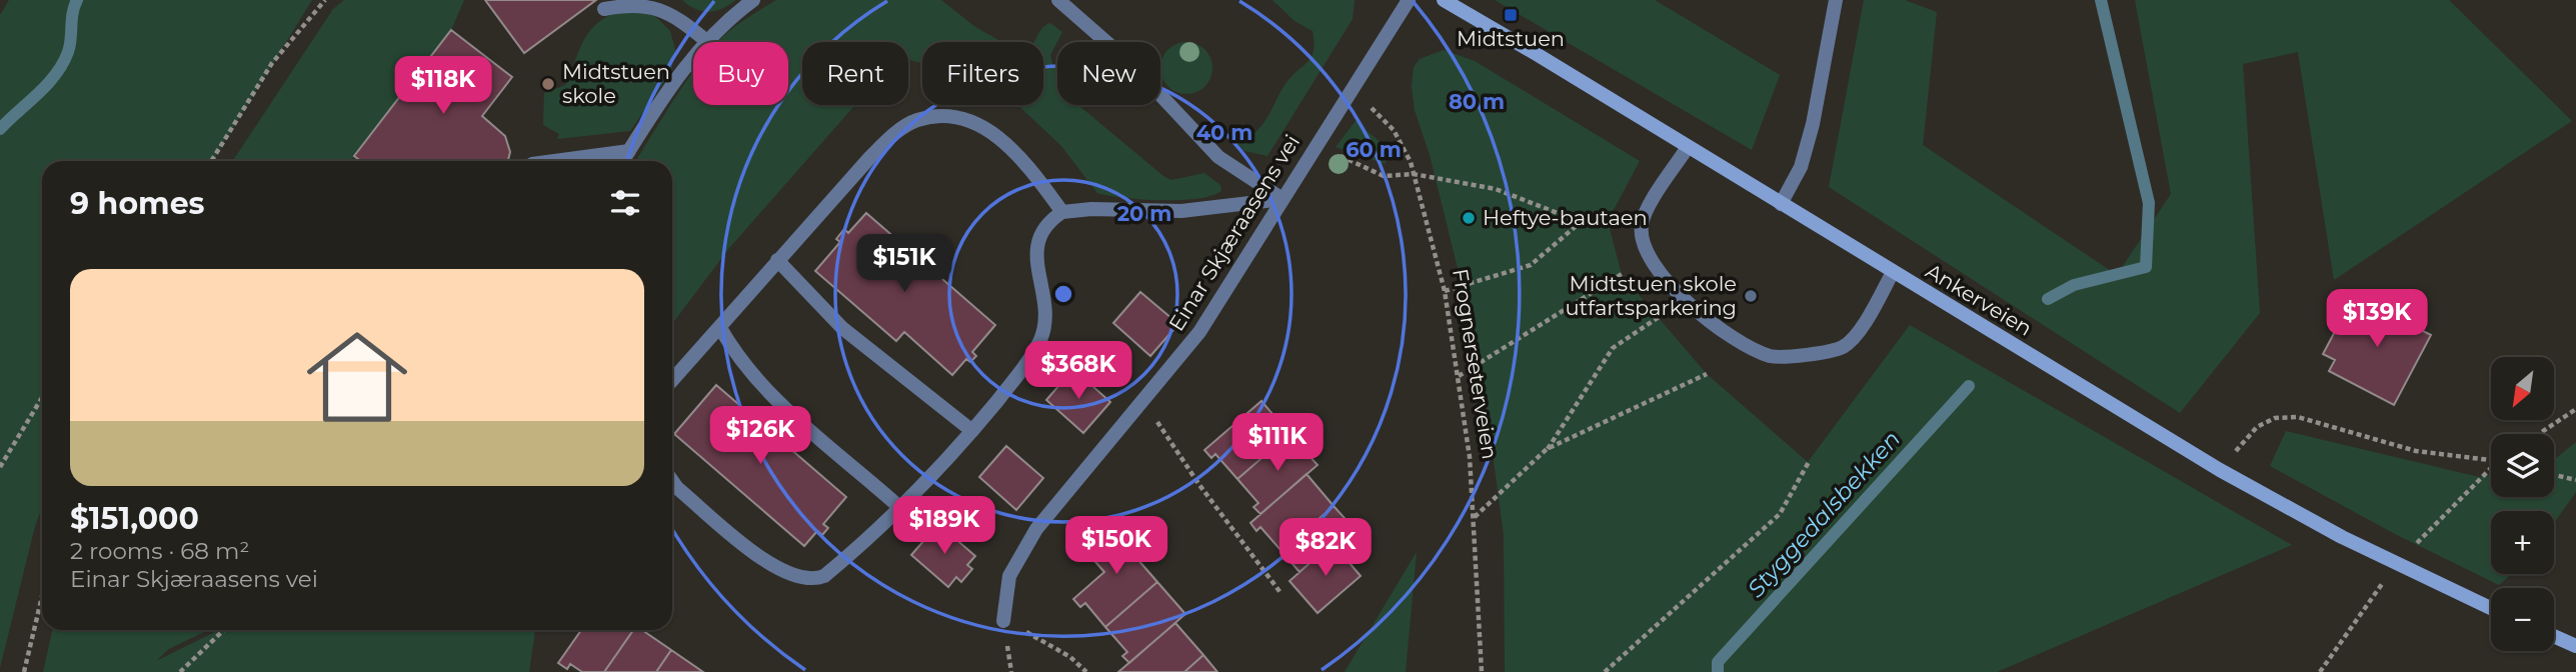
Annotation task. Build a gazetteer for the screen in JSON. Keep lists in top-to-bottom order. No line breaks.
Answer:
{"streets":{"main road":["Ankerveien"],"street":["Einar Skjæraasens vei"],"path":["Frognerseterveien"]},"crossings":[["Einar Skjæraasens vei","Frognerseterveien"]],"water":["Styggedalsbekken"],"places":{"transit":["Midtstuen"],"other":["Midtstuen skole","Heftye-bautaen","Midtstuen skole utfartsparkering"]},"north":"bottom left","page":{"chip":["Buy","Rent","Filters","New"],"price":["$118K","$151K","$139K","$368K","$126K","$111K","$189K","$150K","$82K"],"heading":"9 homes","list":[{"name":"$151,000","note":"2 rooms · 68 m² · Einar Skjæraasens vei"}],"map_buttons":["+","−"]},"rings":["80 m","40 m","60 m","20 m"]}
